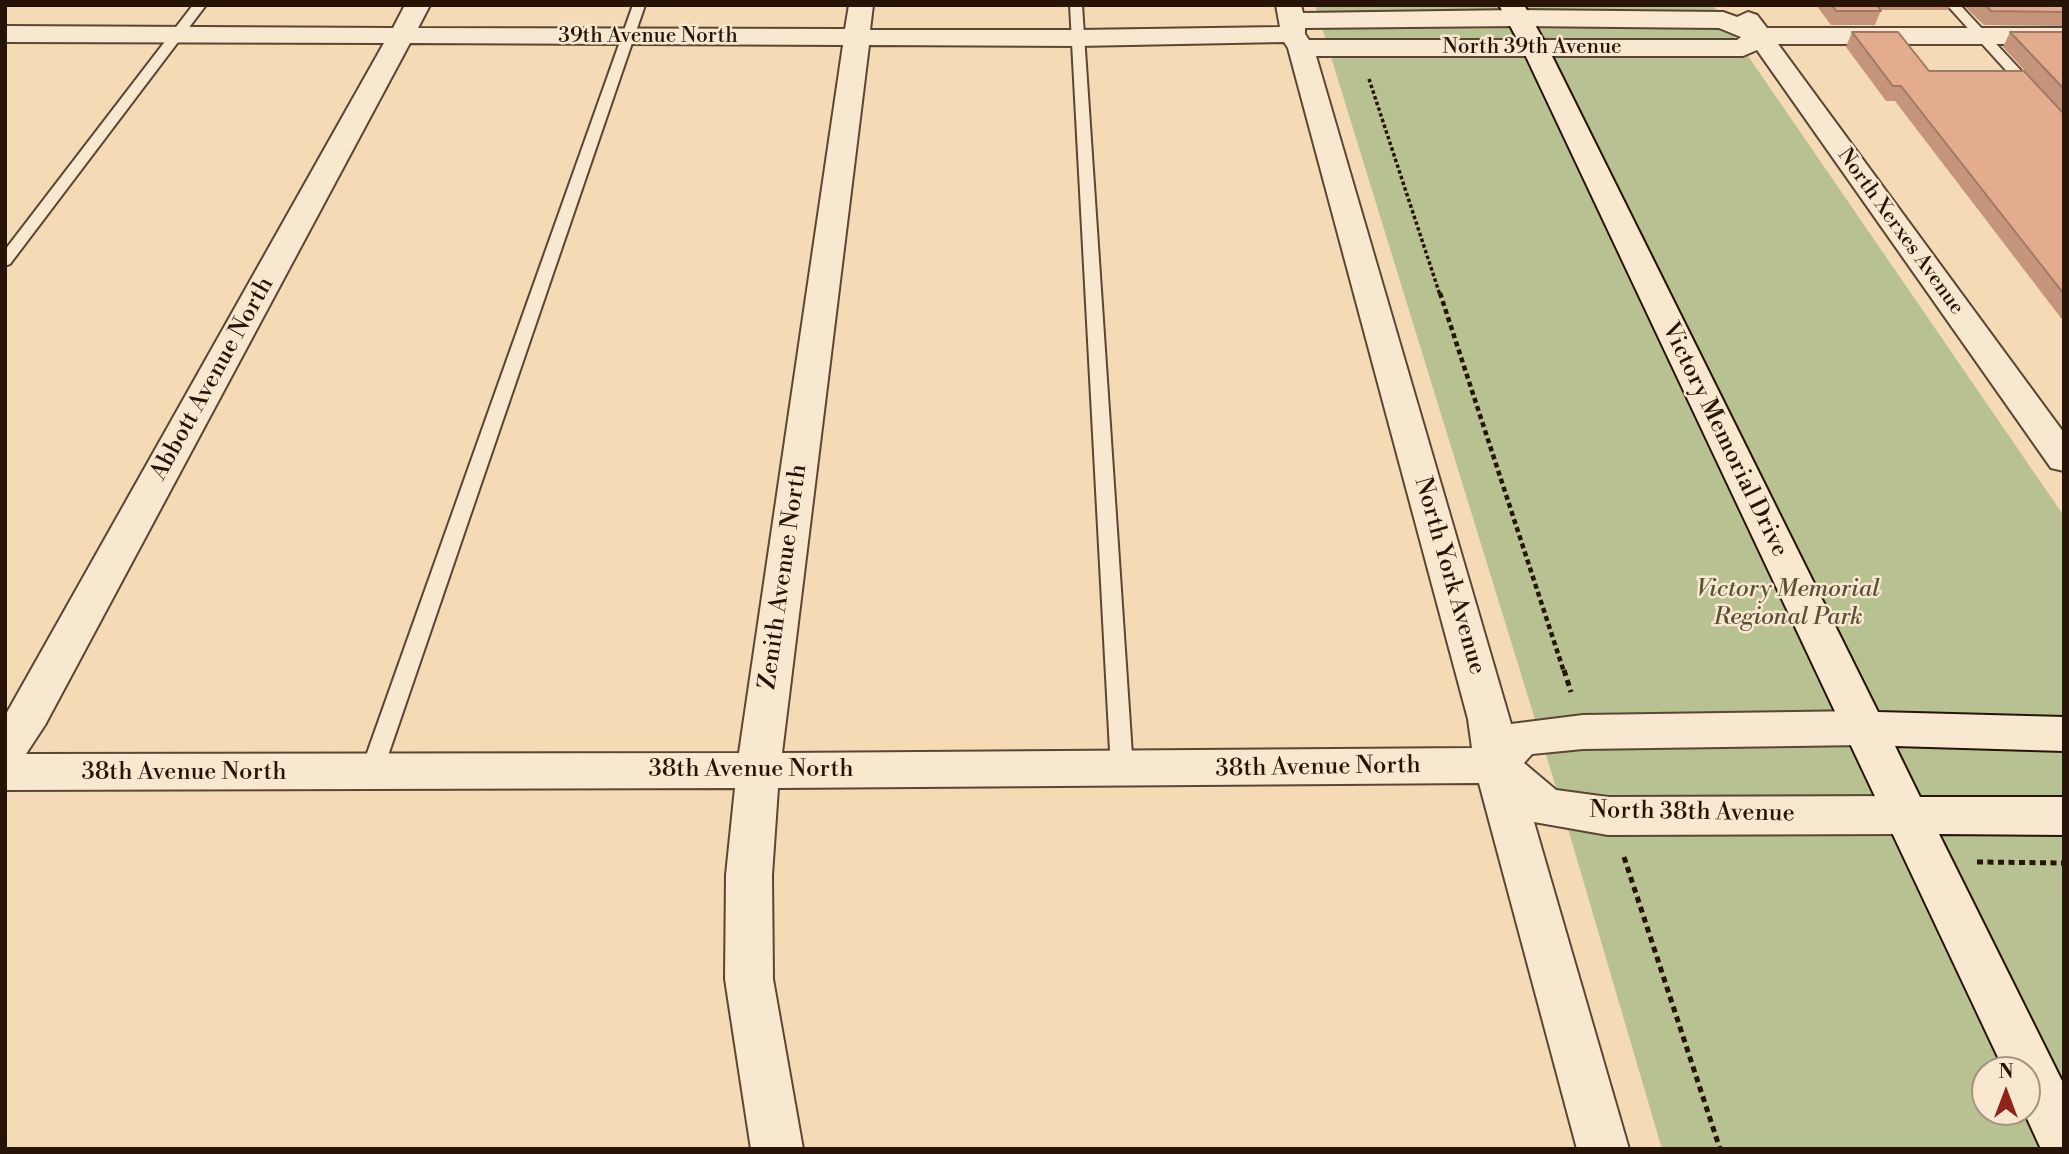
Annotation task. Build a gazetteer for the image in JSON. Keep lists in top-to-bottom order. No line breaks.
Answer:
{"streets":{"street":["39th Avenue North","North 39th Avenue","North Xerxes Avenue","Abbott Avenue North","Victory Memorial Drive","North York Avenue","Zenith Avenue North","38th Avenue North","North 38th Avenue"]},"crossings":[["39th Avenue North","North 39th Avenue"],["39th Avenue North","Abbott Avenue North"],["39th Avenue North","North York Avenue"],["39th Avenue North","Zenith Avenue North"],["North 39th Avenue","North Xerxes Avenue"],["North 39th Avenue","Victory Memorial Drive"],["North 39th Avenue","North York Avenue"],["Victory Memorial Drive","North 38th Avenue"],["North York Avenue","38th Avenue North"],["North York Avenue","North 38th Avenue"],["Zenith Avenue North","38th Avenue North"],["38th Avenue North","North 38th Avenue"]],"parks":["Victory Memorial Regional Park"],"north":"top"}
